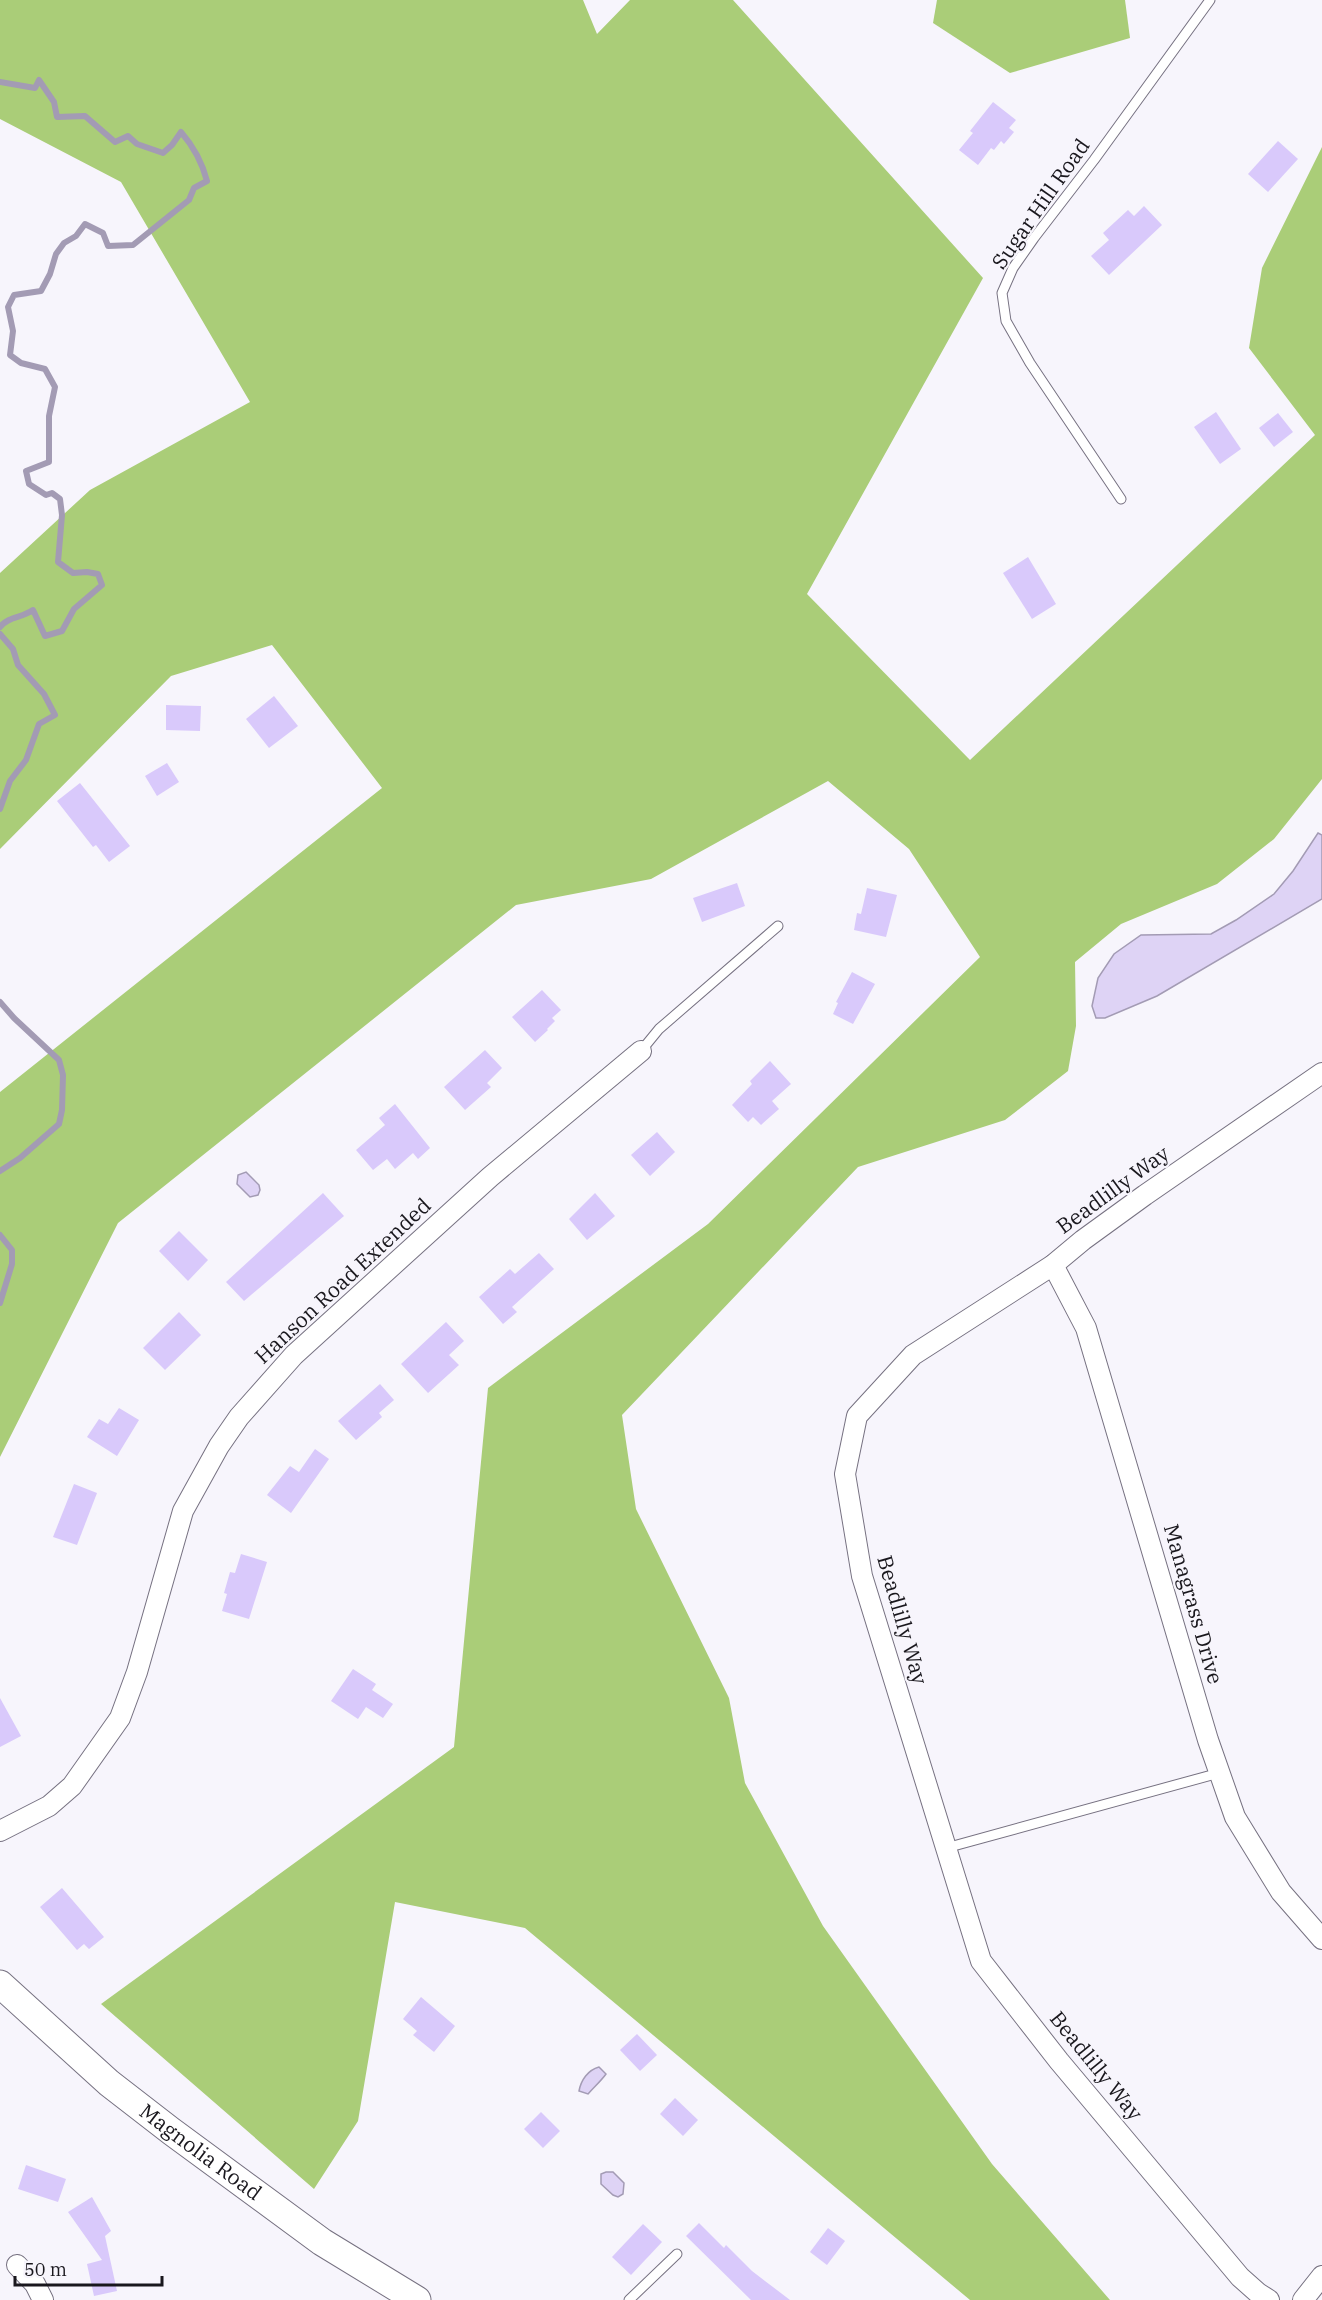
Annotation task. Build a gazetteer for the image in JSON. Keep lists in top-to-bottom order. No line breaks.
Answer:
{"streets":{"main road":["Magnolia Road"],"street":["Beadlilly Way","Hanson Road Extended","Managrass Drive"],"lane":["Sugar Hill Road"]},"crossings":[["Beadlilly Way","Managrass Drive"]],"scale_bar":"50 m"}
